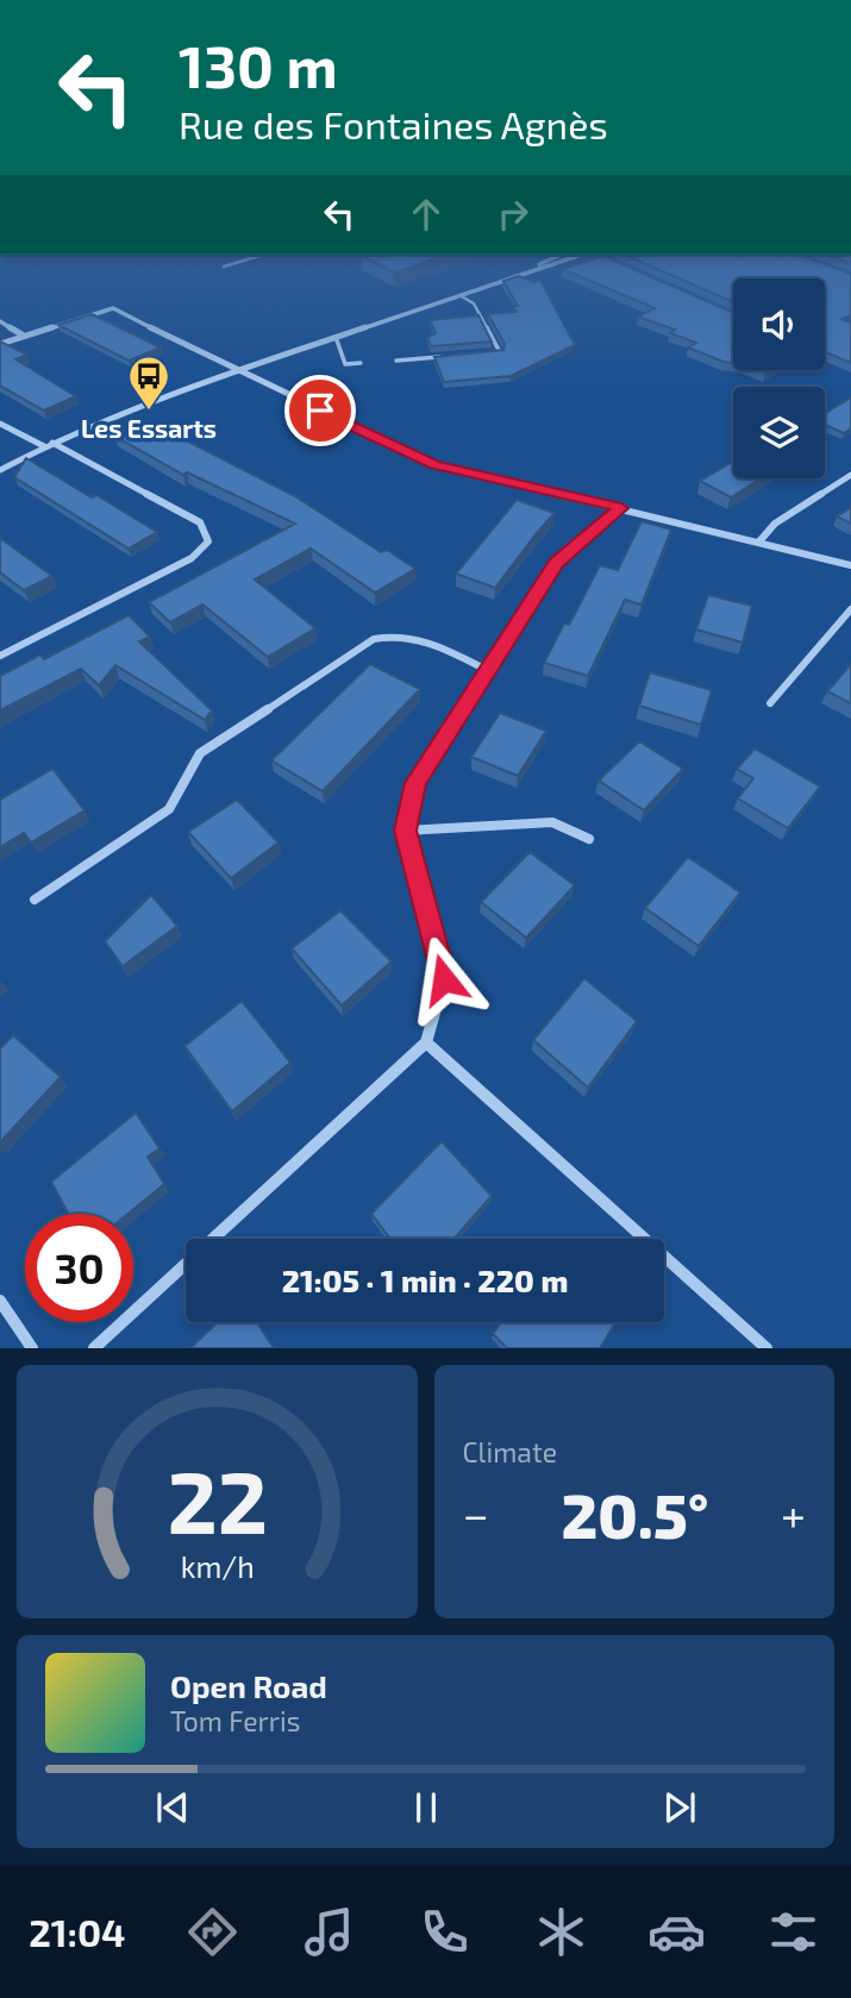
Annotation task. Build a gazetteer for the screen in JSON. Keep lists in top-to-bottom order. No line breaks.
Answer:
{"places":{"bus stop":["Les Essarts"]},"page":{"turn":["130 m","Rue des Fontaines Agnès"],"limit":"30","trip":"21:05 · 1 min · 220 m","tile":"Climate","heat":["−","20.5°","+"],"song":["Open Road","Tom Ferris"],"tabs":"21:04","gauge":["22","km/h"]}}
